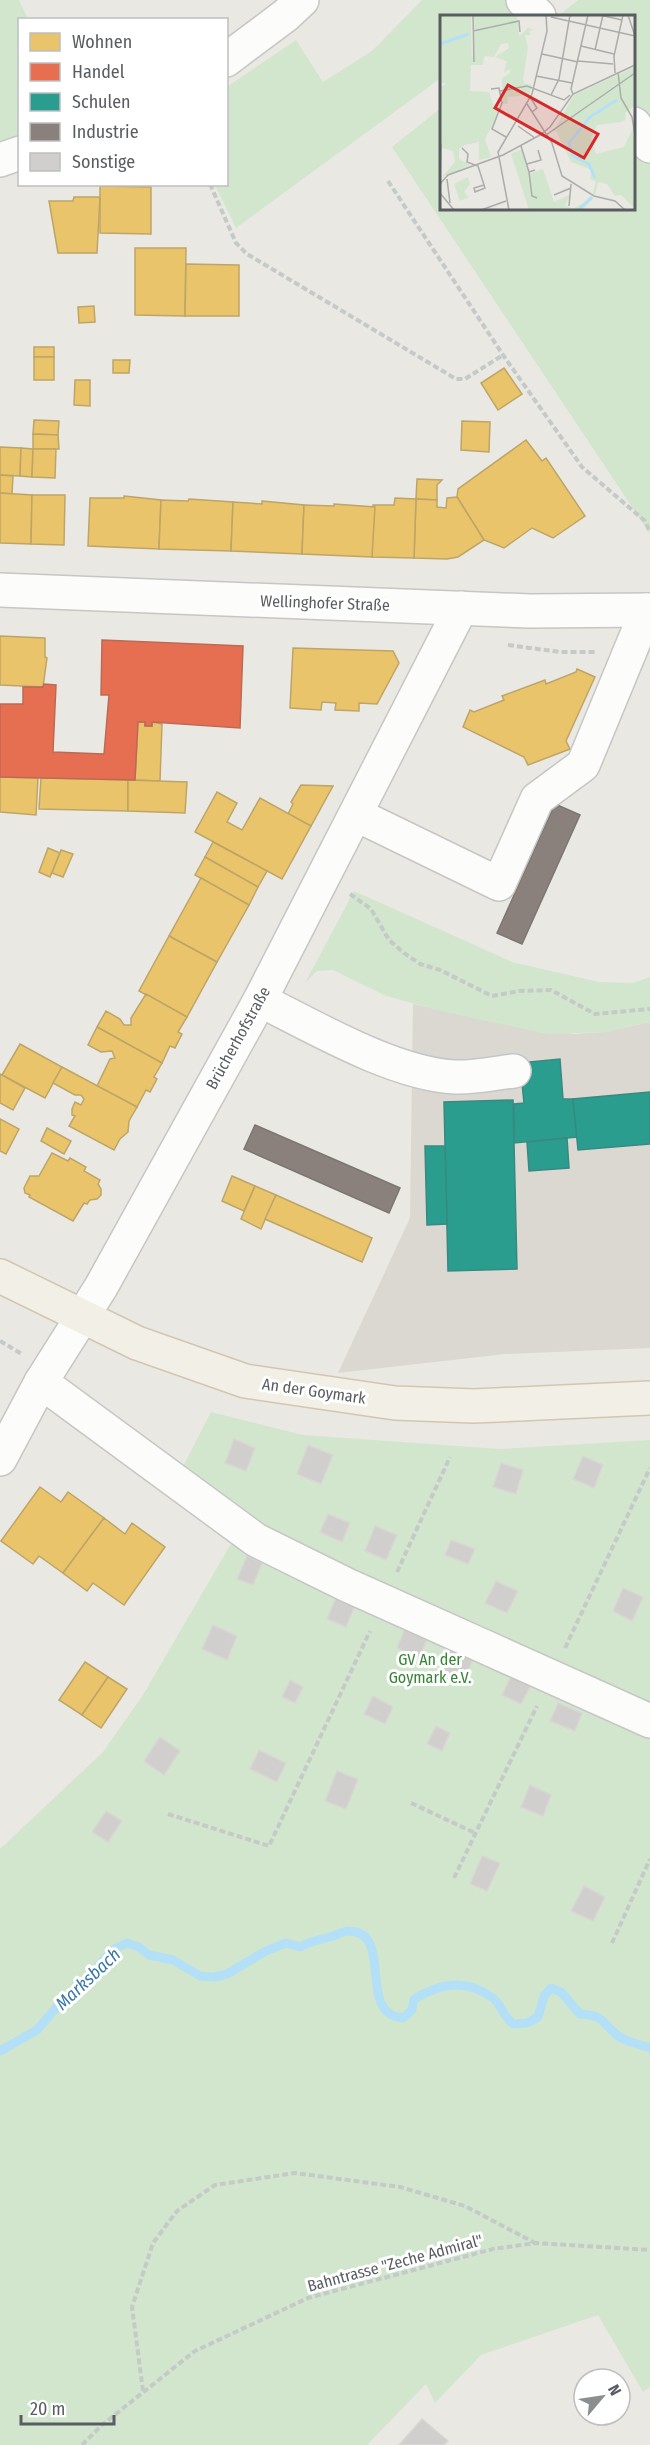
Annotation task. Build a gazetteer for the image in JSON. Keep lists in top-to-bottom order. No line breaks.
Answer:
{"streets":{"main road":["An der Goymark"],"street":["Wellinghofer Straße","Brücherhofstraße"],"path":["Bahntrasse \"Zeche Admiral\""]},"crossings":[["Wellinghofer Straße","Brücherhofstraße"],["Brücherhofstraße","An der Goymark"]],"water":["Marksbach"],"parks":["GV An der Goymark e.V."],"legend":["Wohnen","Handel","Schulen","Industrie","Sonstige"],"scale_bar":"20 m","north":"top right"}
